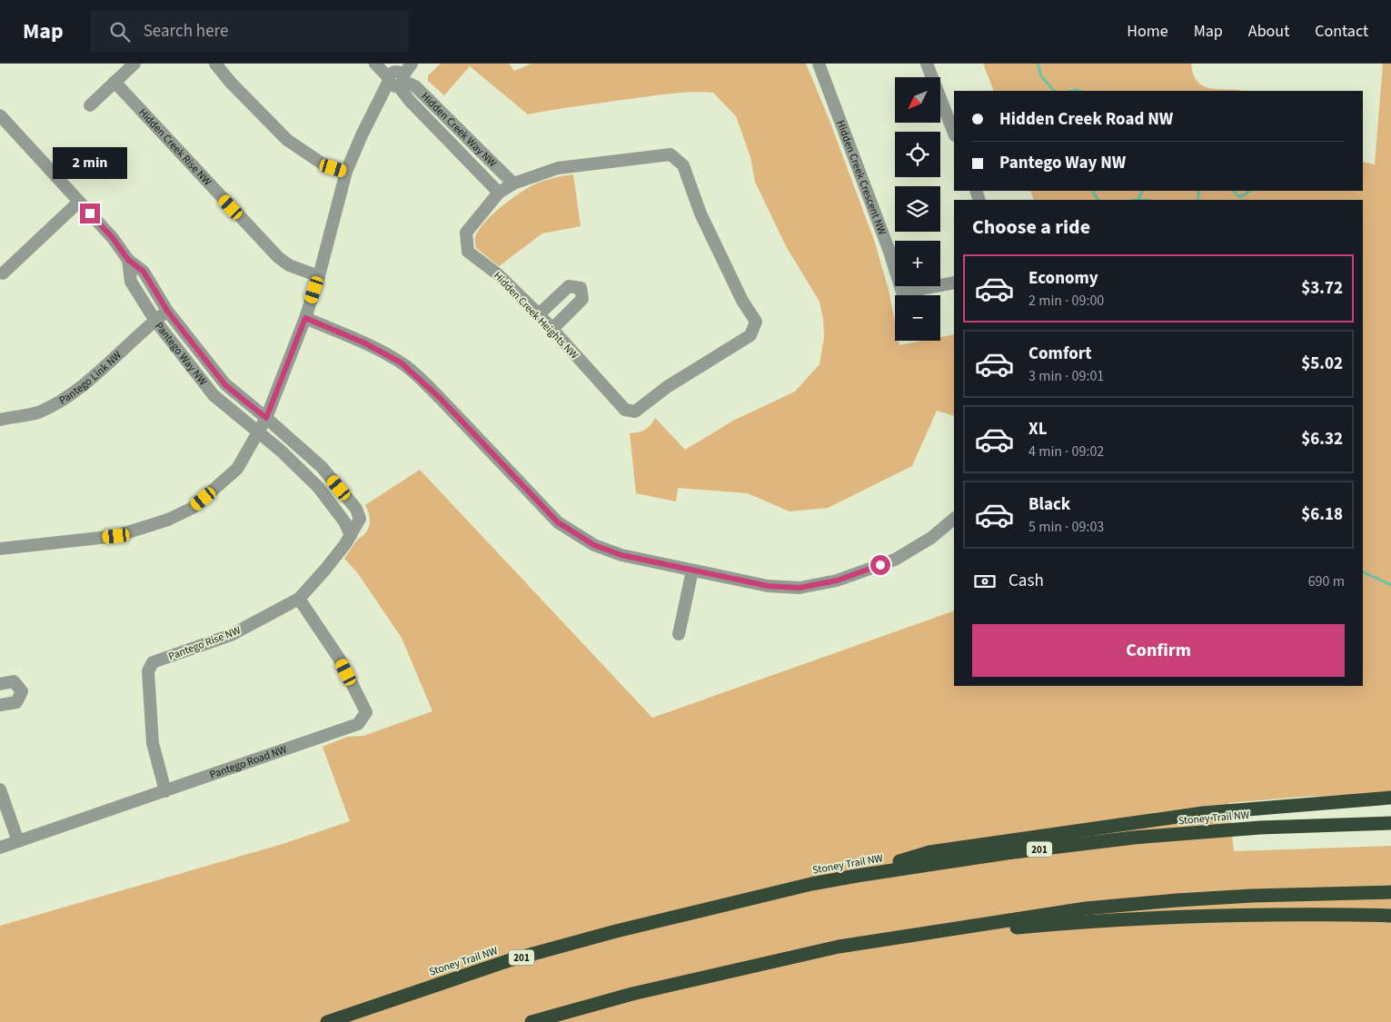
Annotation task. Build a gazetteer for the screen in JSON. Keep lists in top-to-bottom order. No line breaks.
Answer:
{"streets":{"highway":["Stoney Trail NW","201"],"street":["Hidden Creek Way NW","Hidden Creek Rise NW","Hidden Creek Crescent NW","Hidden Creek Heights NW","Pantego Way NW","Pantego Link NW","Pantego Rise NW","Pantego Road NW"]},"crossings":[["Hidden Creek Way NW","Hidden Creek Heights NW"],["Pantego Way NW","Pantego Link NW"],["Pantego Way NW","Pantego Rise NW"],["Pantego Rise NW","Pantego Road NW"]],"north":"bottom left","page":{"header":"Map","search":"Search here","nav":["Home","Map","About","Contact"],"map_buttons":["+","−"],"banner":["Hidden Creek Road NW","Pantego Way NW"],"bubble":"2 min","heading":"Choose a ride","list":[{"name":"Economy","note":"2 min · 09:00","value":"$3.72"},{"name":"Comfort","note":"3 min · 09:01","value":"$5.02"},{"name":"XL","note":"4 min · 09:02","value":"$6.32"},{"name":"Black","note":"5 min · 09:03","value":"$6.18"}],"pay":["Cash","690 m"],"buttons":"Confirm"}}
